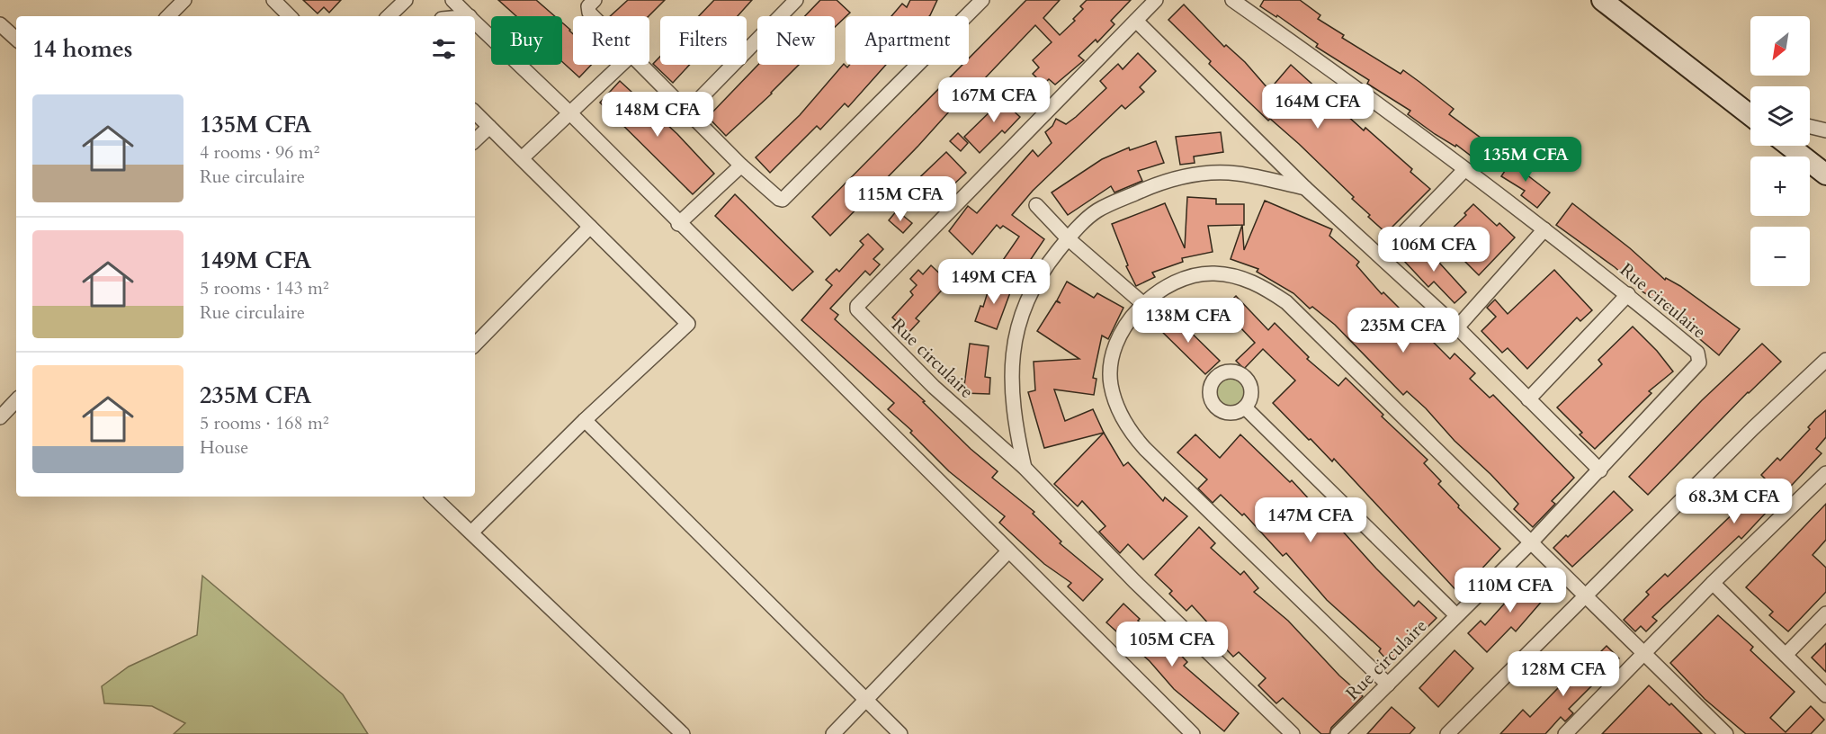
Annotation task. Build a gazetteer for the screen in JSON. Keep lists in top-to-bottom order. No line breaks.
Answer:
{"streets":{"street":["Rue circulaire"]},"north":"bottom left","page":{"map_buttons":["+","−"],"chip":["Buy","Rent","Filters","New","Apartment"],"heading":"14 homes","price":["167M CFA","164M CFA","148M CFA","135M CFA","115M CFA","106M CFA","149M CFA","138M CFA","235M CFA","68.3M CFA","147M CFA","110M CFA","105M CFA","128M CFA"],"list":[{"name":"135M CFA","note":"4 rooms · 96 m² · Rue circulaire"},{"name":"149M CFA","note":"5 rooms · 143 m² · Rue circulaire"},{"name":"235M CFA","note":"5 rooms · 168 m² · House"}]}}
